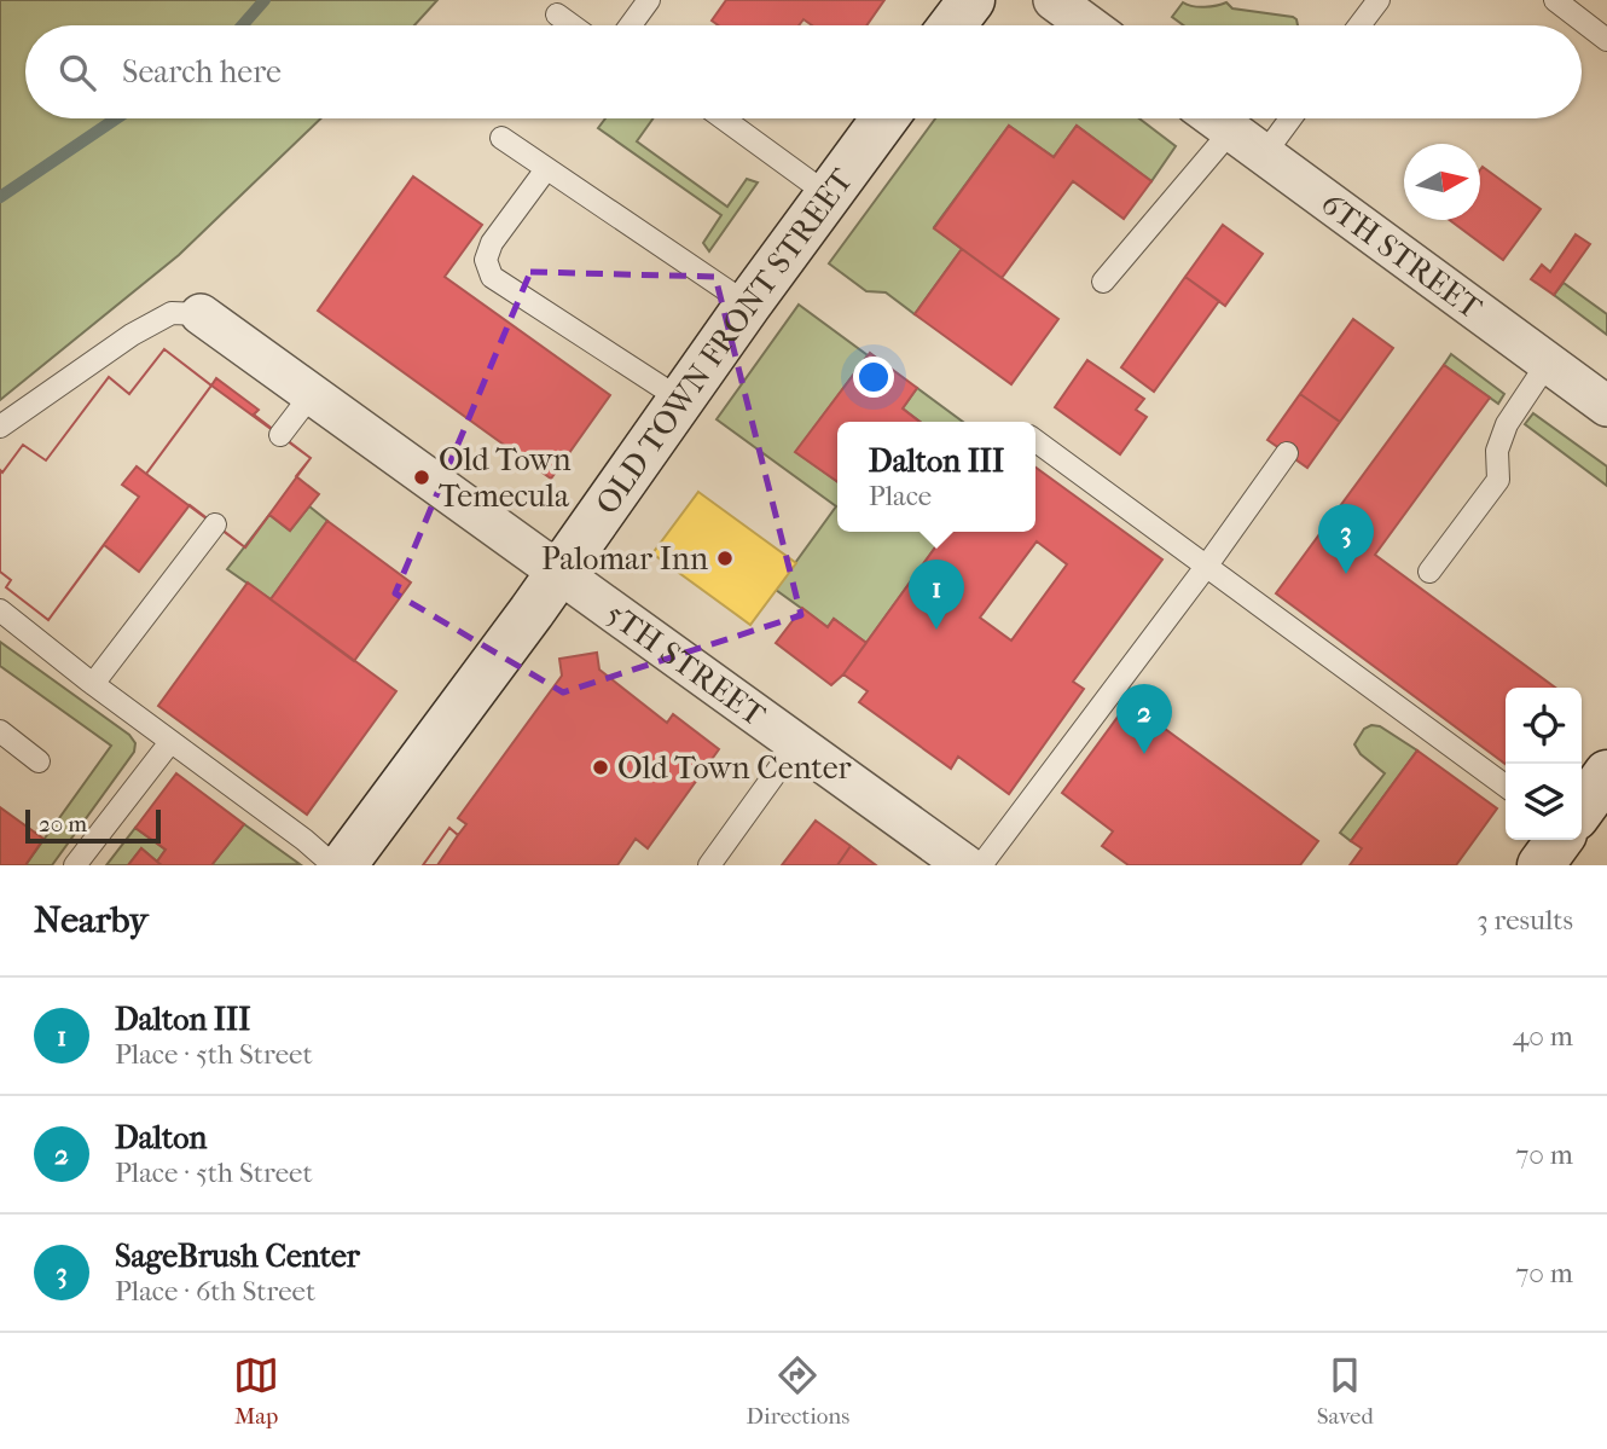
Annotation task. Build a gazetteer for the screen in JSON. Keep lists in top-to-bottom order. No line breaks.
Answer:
{"streets":{"main road":["OLD TOWN FRONT STREET"],"street":["6TH STREET","5TH STREET"]},"crossings":[["OLD TOWN FRONT STREET","5TH STREET"]],"places":["Old Town Temecula","Palomar Inn","Old Town Center"],"scale_bar":"20 m","north":"right","page":{"search":"Search here","popup":["Dalton III","Place"],"pins":["3","1","2"],"scale":"20 m","heading":["Nearby","3 results"],"list":[{"mark":"1","name":"Dalton III","note":"Place · 5th Street","value":"40 m"},{"mark":"2","name":"Dalton","note":"Place · 5th Street","value":"70 m"},{"mark":"3","name":"SageBrush Center","note":"Place · 6th Street","value":"70 m"}],"nav":["Map","Directions","Saved"]}}
